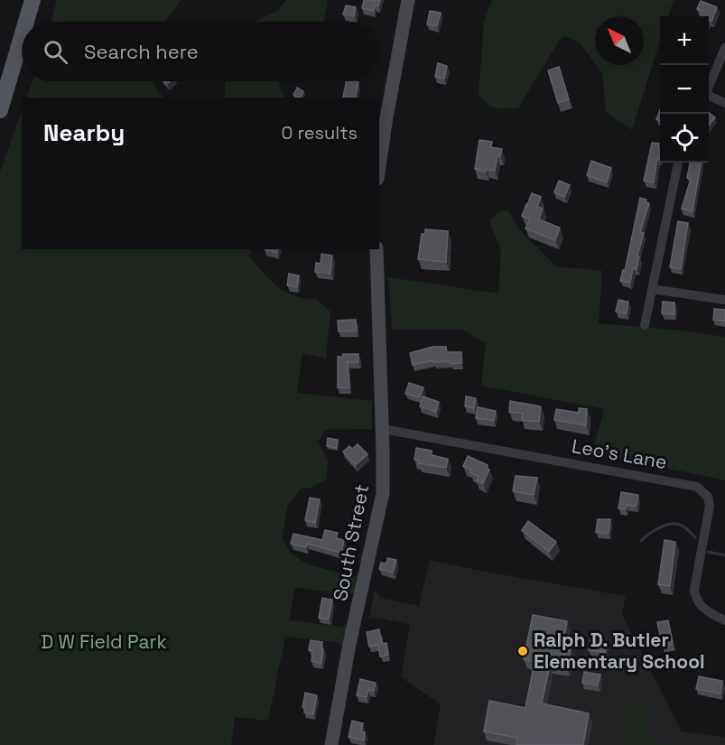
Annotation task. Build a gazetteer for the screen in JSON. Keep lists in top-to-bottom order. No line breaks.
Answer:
{"streets":{"street":["Leo's Lane","South Street"]},"crossings":[["Leo's Lane","South Street"]],"parks":["D W Field Park"],"places":["Ralph D. Butler Elementary School"],"north":"top left","page":{"map_buttons":["+","−"],"search":"Search here","heading":["Nearby","0 results"]}}
